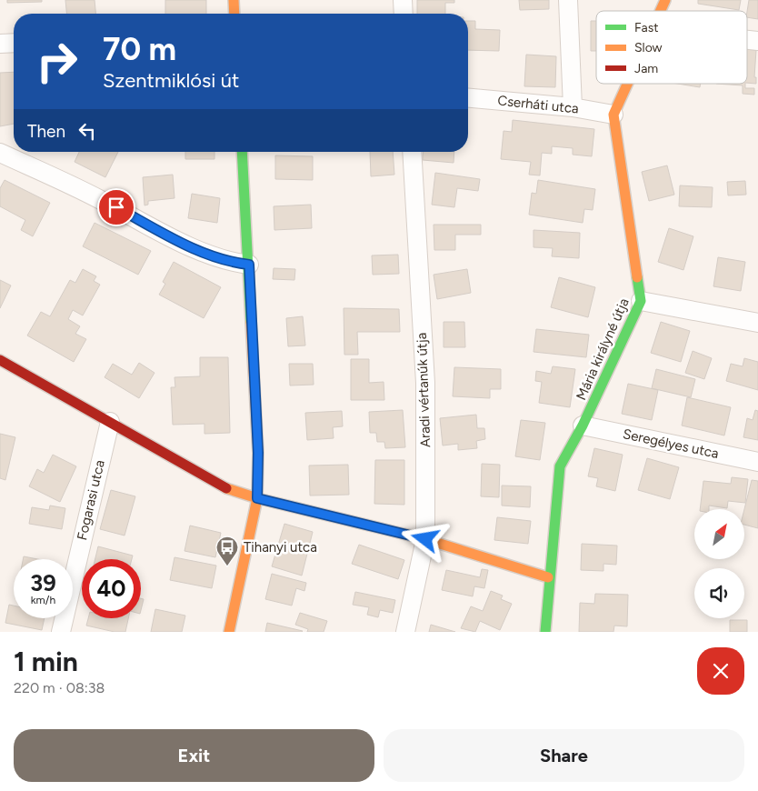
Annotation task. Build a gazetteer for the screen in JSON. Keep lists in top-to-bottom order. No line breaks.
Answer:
{"streets":{"street":["Cserháti utca","Mária királyné útja","Aradi vértanúk útja","Seregélyes utca","Fogarasi utca"]},"crossings":[["Cserháti utca","Mária királyné útja"],["Mária királyné útja","Seregélyes utca"]],"places":{"bus stop":["Tihanyi utca"]},"legend":["Fast","Slow","Jam"],"north":"top right","page":{"turn":["70 m","Szentmiklósi út"],"then":"Then","speed":"39 km/h","limit":"40","heading":["1 min","220 m · 08:38"],"buttons":["Exit","Share"]}}
